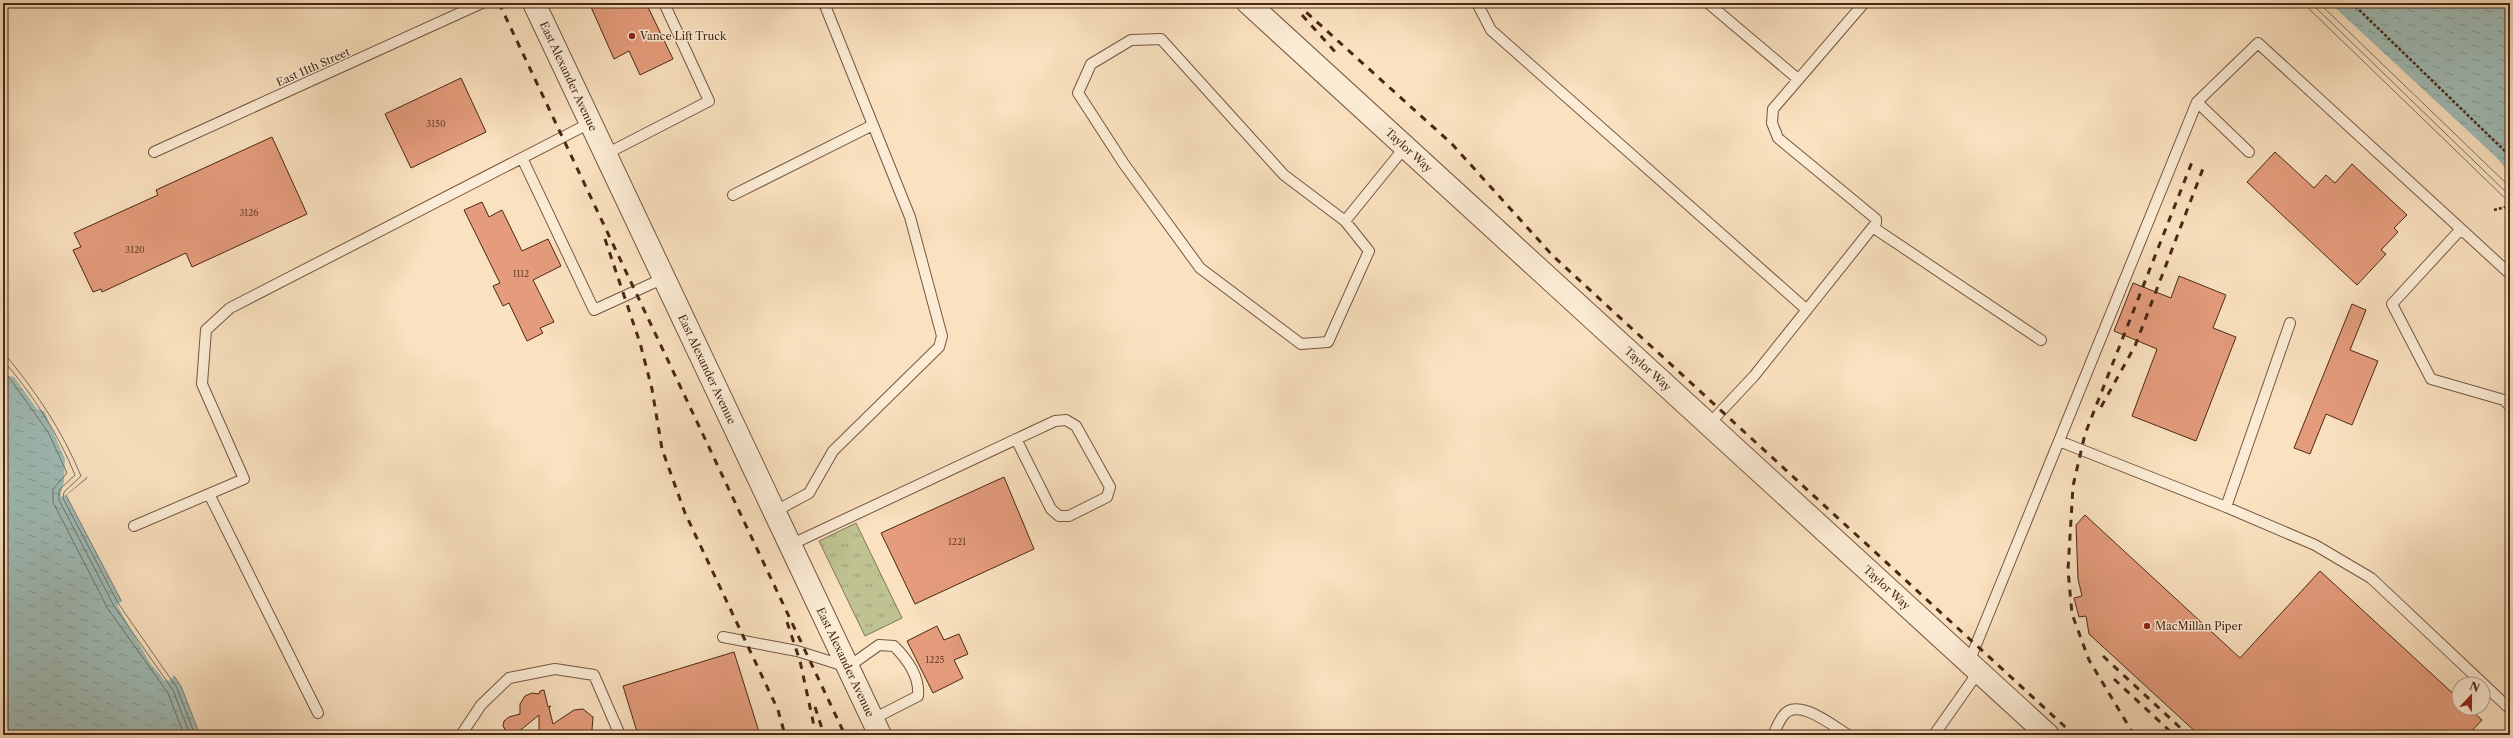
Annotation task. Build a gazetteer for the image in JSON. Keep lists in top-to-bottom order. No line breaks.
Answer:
{"streets":{"street":["East Alexander Avenue","Taylor Way"],"lane":["East 11th Street"]},"places":["Vance Lift Truck","MacMillan Piper"],"house_numbers":["3150","3126","3120","1112","1221","1225"],"north":"top"}
